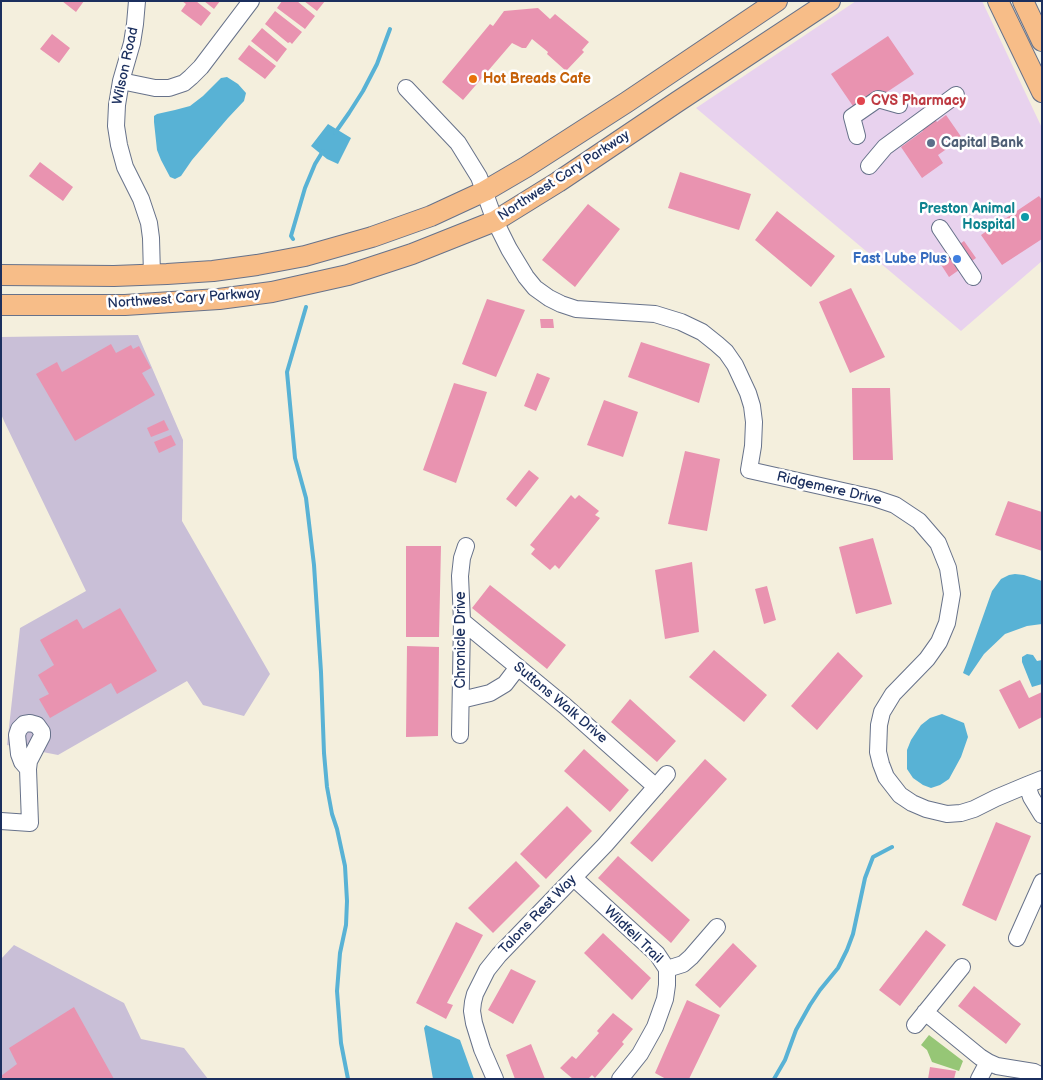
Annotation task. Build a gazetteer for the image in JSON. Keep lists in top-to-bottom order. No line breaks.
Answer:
{"streets":{"main road":["Northwest Cary Parkway"],"street":["Wilson Road","Ridgemere Drive","Chronicle Drive","Suttons Walk Drive","Talons Rest Way","Wildfell Trail"]},"crossings":[["Wilson Road","Northwest Cary Parkway"],["Northwest Cary Parkway","Ridgemere Drive"],["Chronicle Drive","Suttons Walk Drive"],["Suttons Walk Drive","Talons Rest Way"],["Talons Rest Way","Wildfell Trail"]],"places":["Hot Breads Cafe","CVS Pharmacy","Capital Bank","Preston Animal Hospital","Fast Lube Plus"]}
